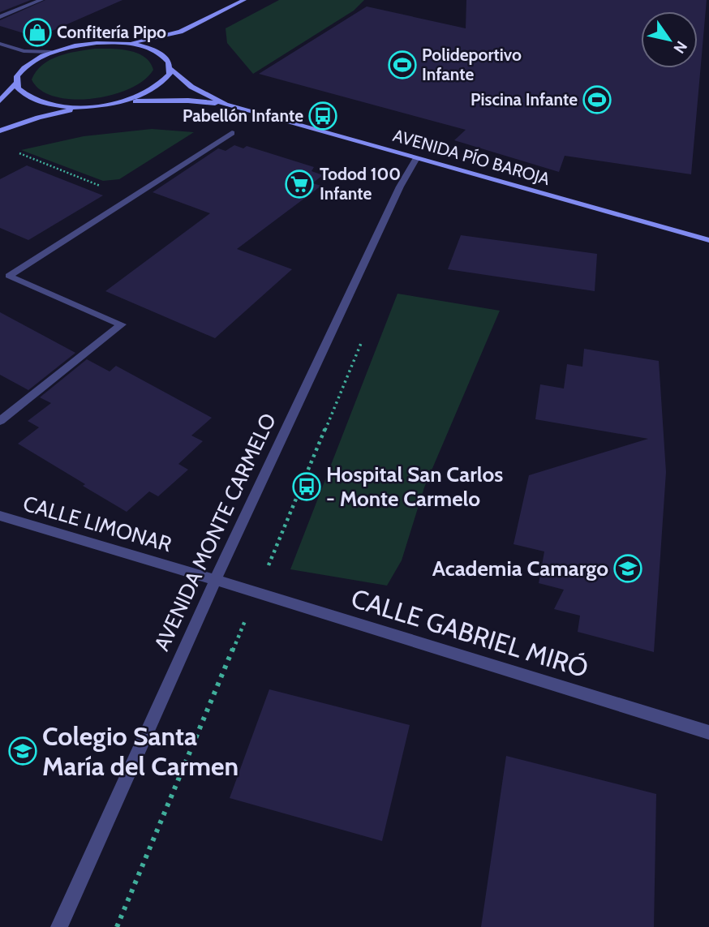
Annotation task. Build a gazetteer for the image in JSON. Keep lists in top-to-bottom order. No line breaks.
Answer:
{"streets":{"main road":["AVENIDA PÍO BAROJA"],"street":["CALLE LIMONAR","AVENIDA MONTE CARMELO","CALLE GABRIEL MIRÓ"]},"crossings":[["AVENIDA PÍO BAROJA","AVENIDA MONTE CARMELO"],["CALLE LIMONAR","AVENIDA MONTE CARMELO"],["CALLE LIMONAR","CALLE GABRIEL MIRÓ"],["AVENIDA MONTE CARMELO","CALLE GABRIEL MIRÓ"]],"places":{"shop":["Confitería Pipo"],"sports":["Polideportivo Infante","Piscina Infante"],"bus stop":["Pabellón Infante","Hospital San Carlos - Monte Carmelo"],"supermarket":["Todod 100 Infante"],"school or university":["Academia Camargo","Colegio Santa María del Carmen"]},"north":"bottom right"}
